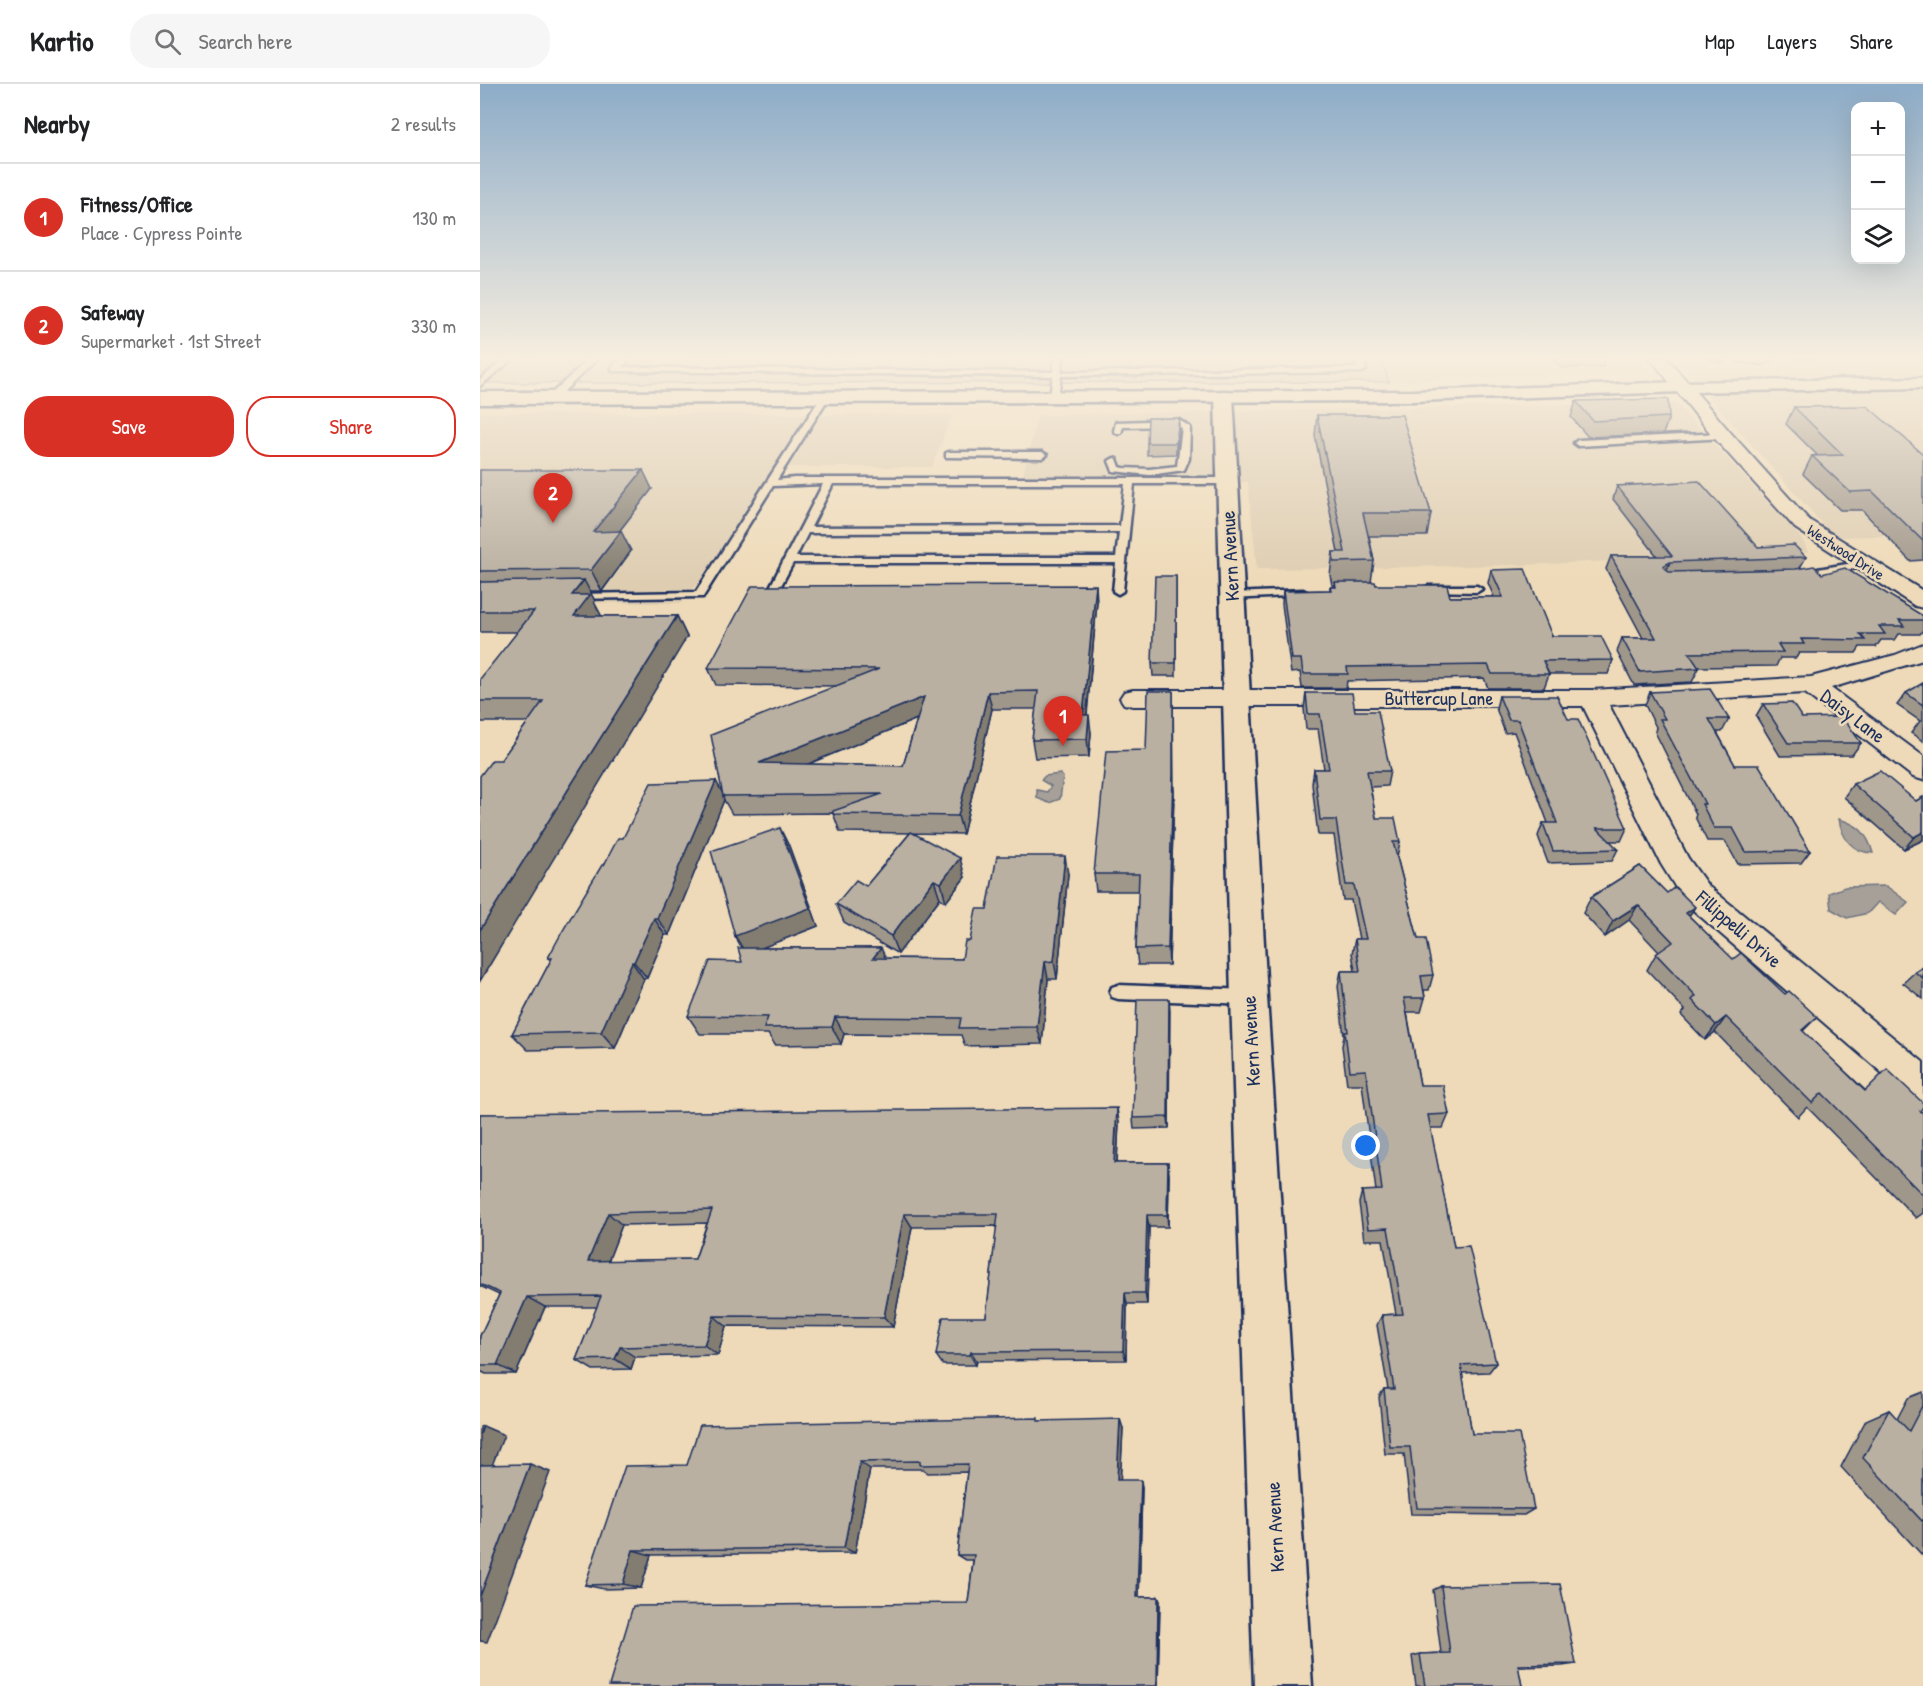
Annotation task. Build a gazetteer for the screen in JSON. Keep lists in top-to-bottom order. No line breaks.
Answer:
{"streets":{"main road":["Kern Avenue"],"street":["Westwood Drive","Buttercup Lane","Daisy Lane","Fillippelli Drive"]},"crossings":[["Kern Avenue","Buttercup Lane"],["Buttercup Lane","Daisy Lane"],["Buttercup Lane","Fillippelli Drive"]],"page":{"header":"Kartio","search":"Search here","nav":["Map","Layers","Share"],"heading":["Nearby","2 results"],"map_buttons":["+","−"],"list":[{"mark":"1","name":"Fitness/Office","note":"Place · Cypress Pointe","value":"130 m"},{"mark":"2","name":"Safeway","note":"Supermarket · 1st Street","value":"330 m"}],"buttons":["Save","Share"],"pins":["2","1"]}}
